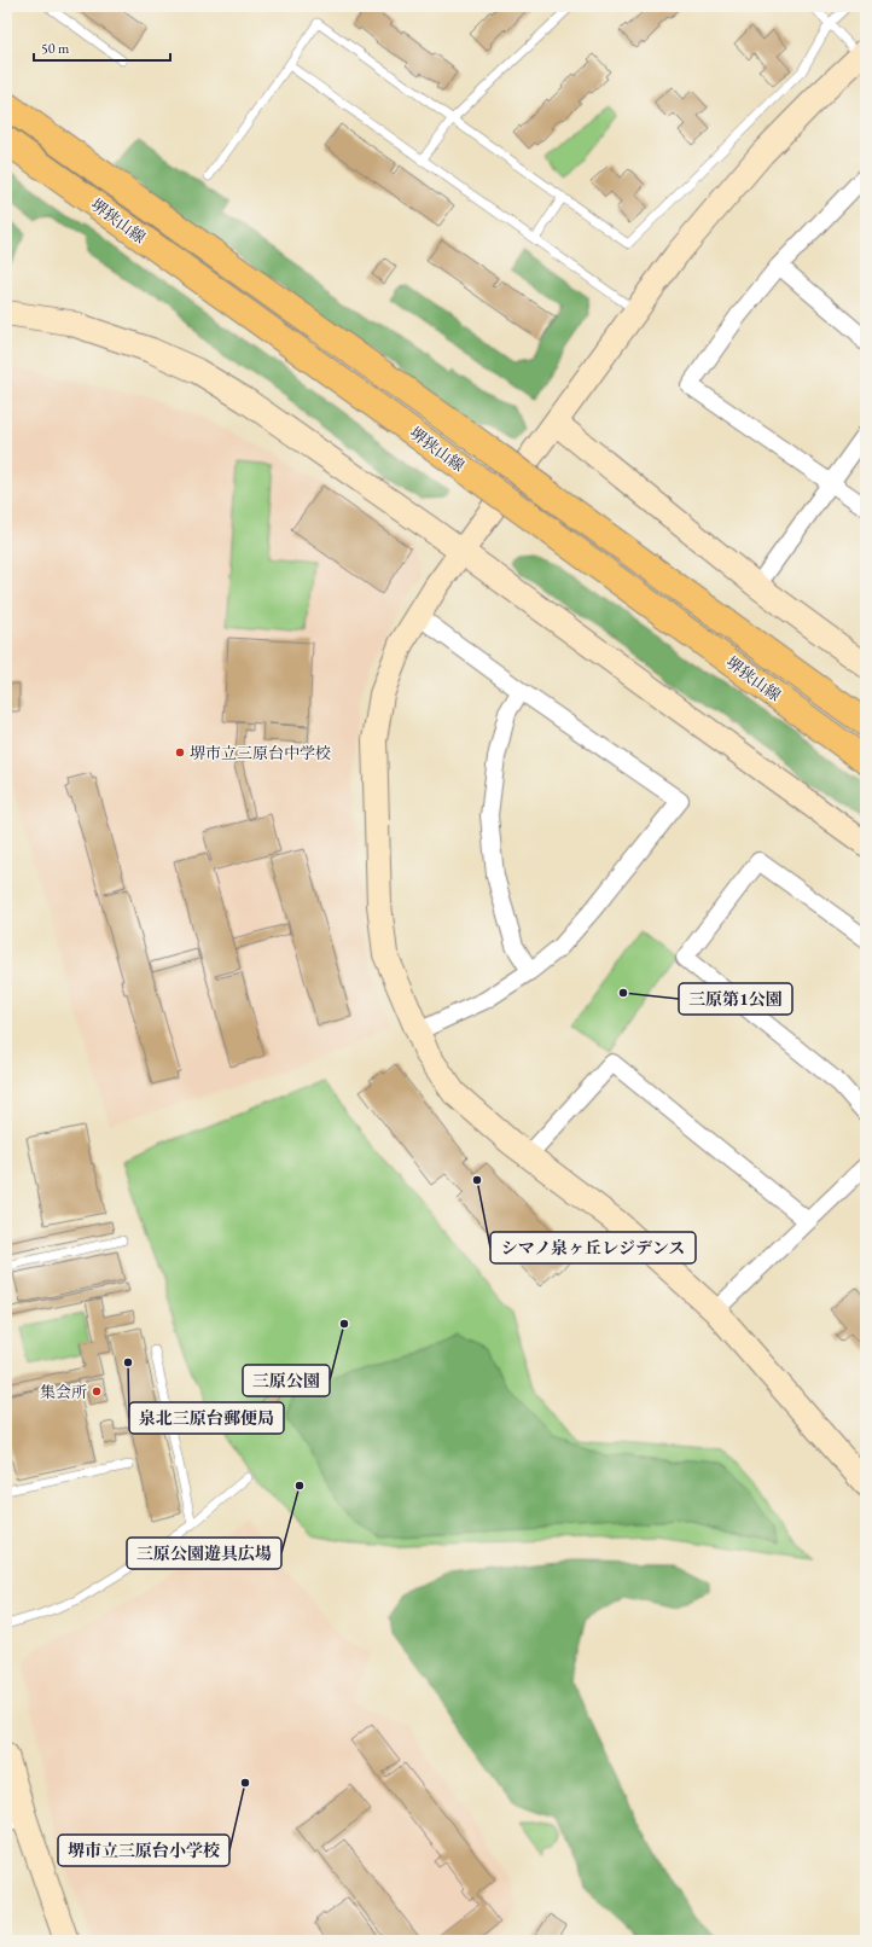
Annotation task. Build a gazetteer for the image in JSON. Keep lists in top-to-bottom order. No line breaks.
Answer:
{"streets":{"main road":["堺狭山線"]},"places":["堺市立三原台中学校","三原第1公園","シマノ泉ヶ丘レジデンス","三原公園","泉北三原台郵便局","集会所","三原公園遊具広場","堺市立三原台小学校"],"scale_bar":"50 m"}
